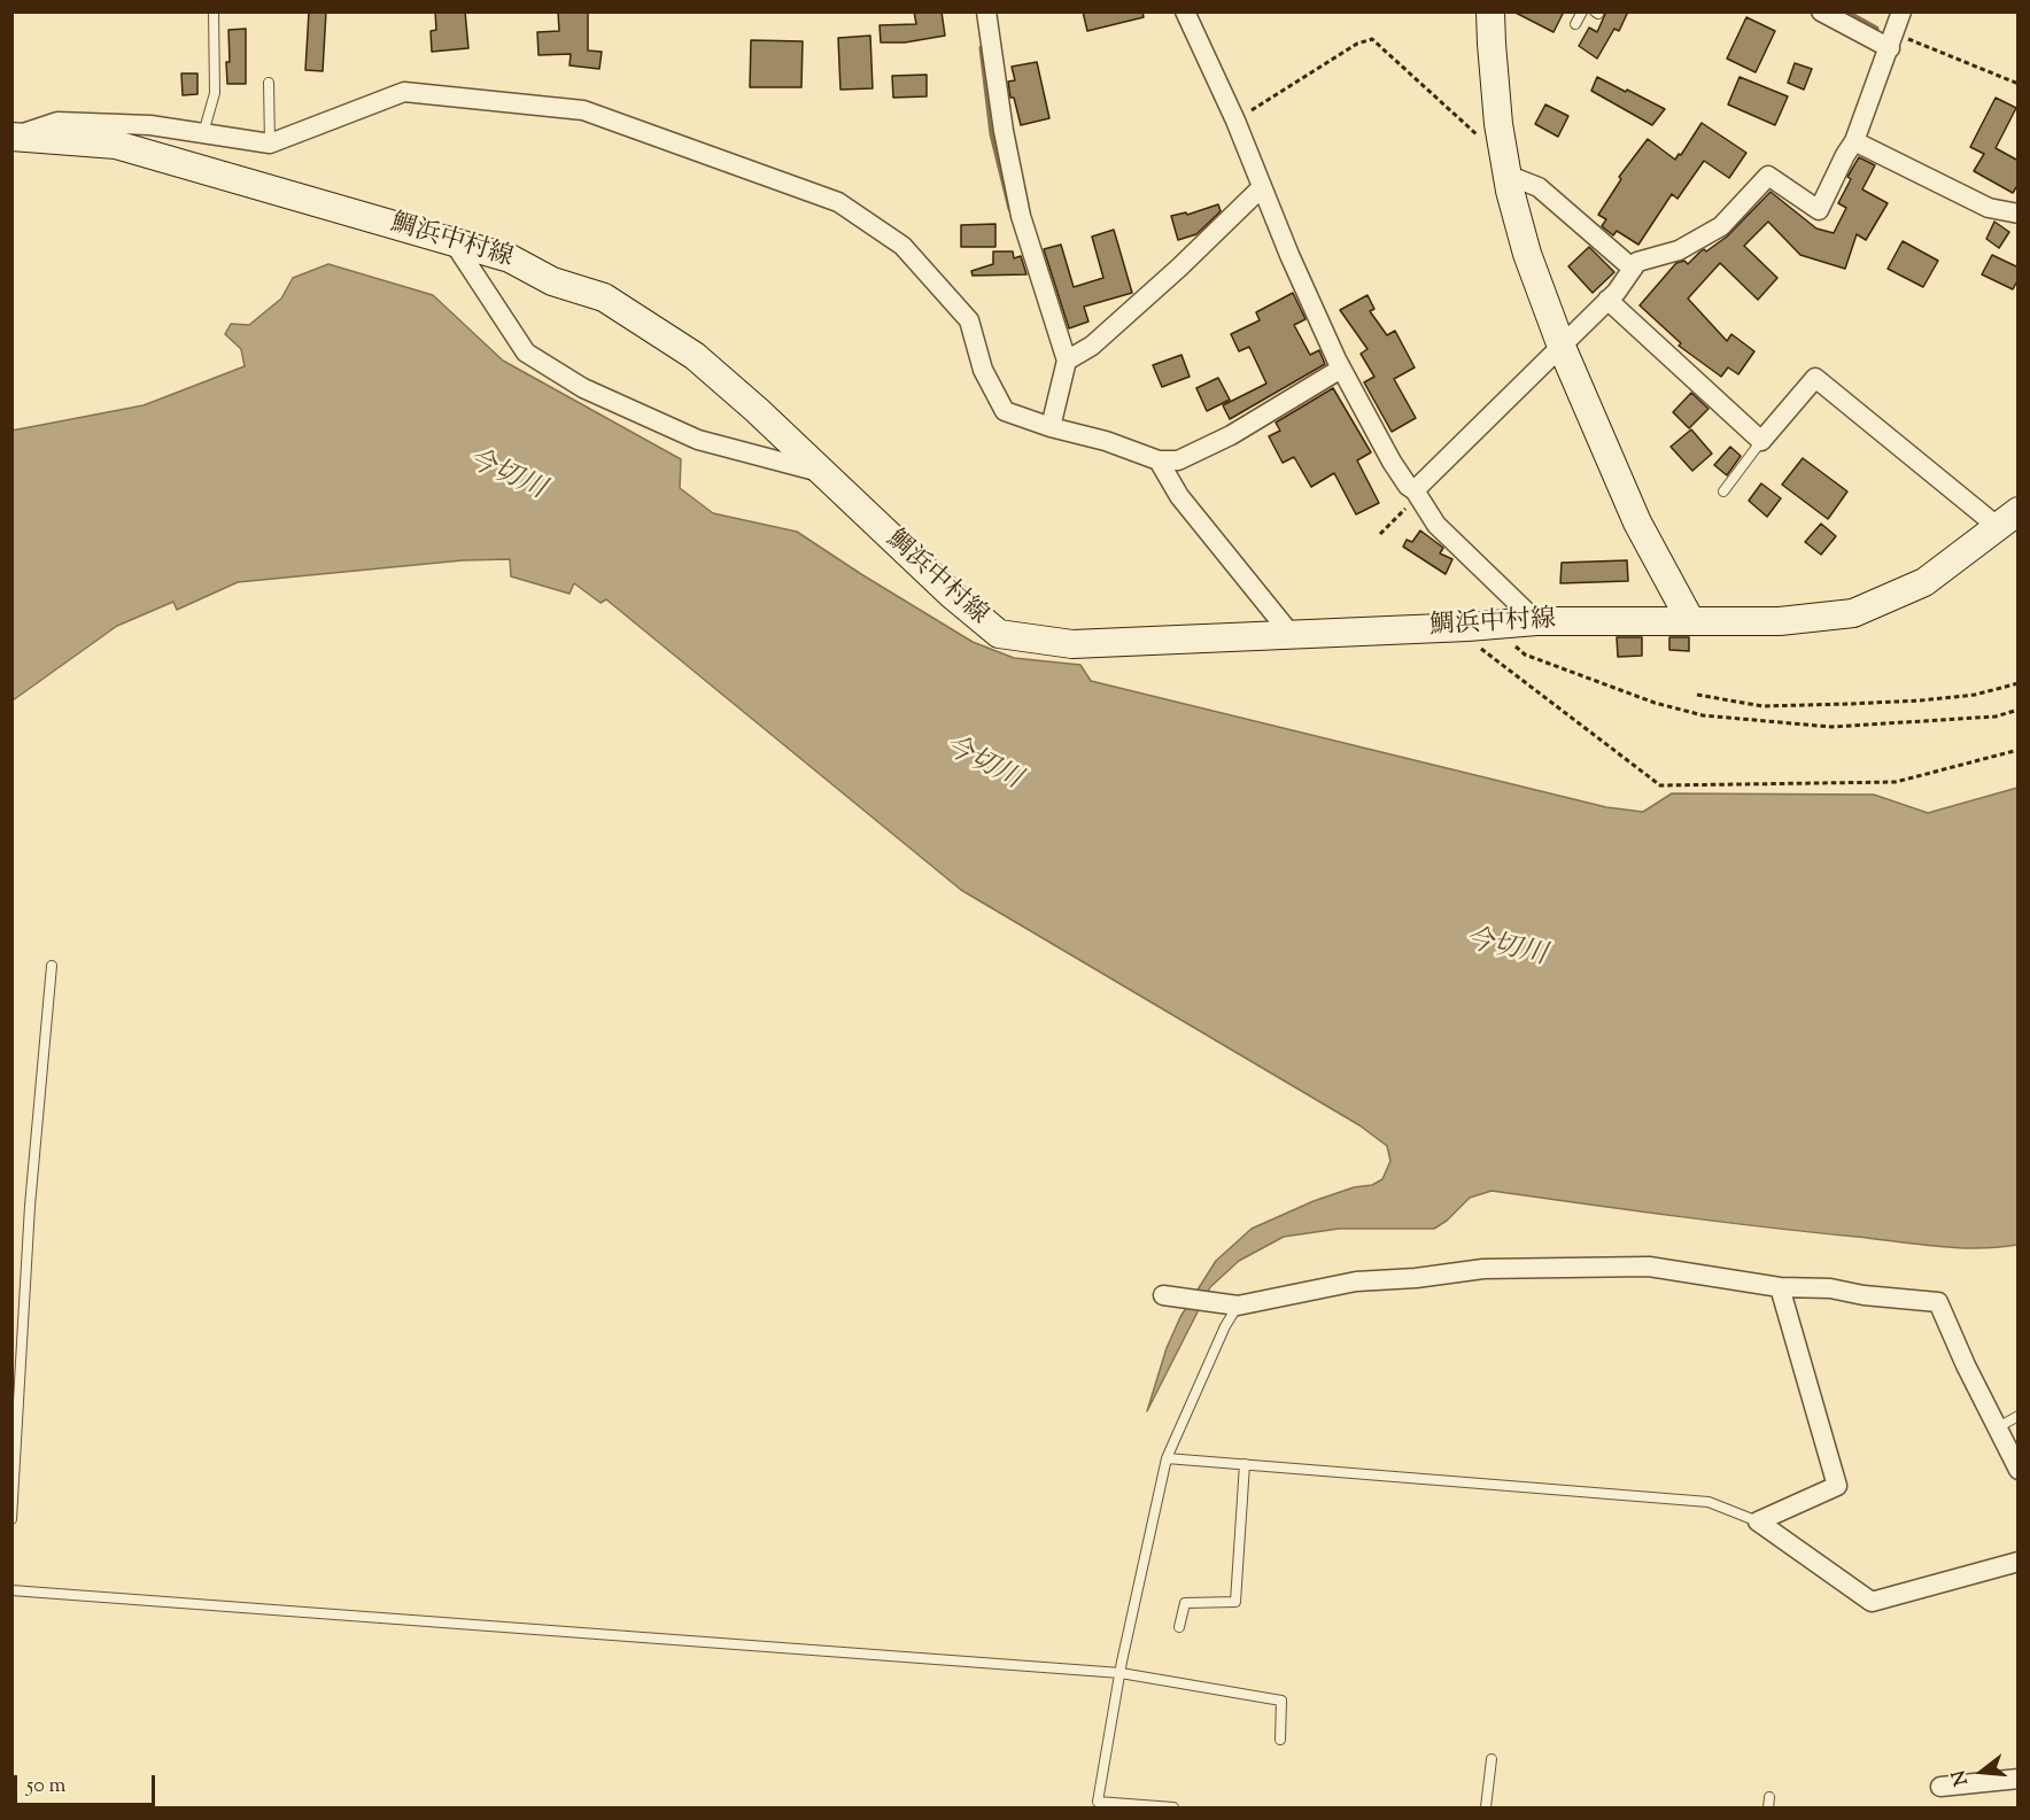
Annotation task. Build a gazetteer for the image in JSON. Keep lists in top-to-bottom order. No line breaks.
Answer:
{"streets":{"main road":["鯛浜中村線"]},"water":["今切川"],"scale_bar":"50 m","north":"left"}
